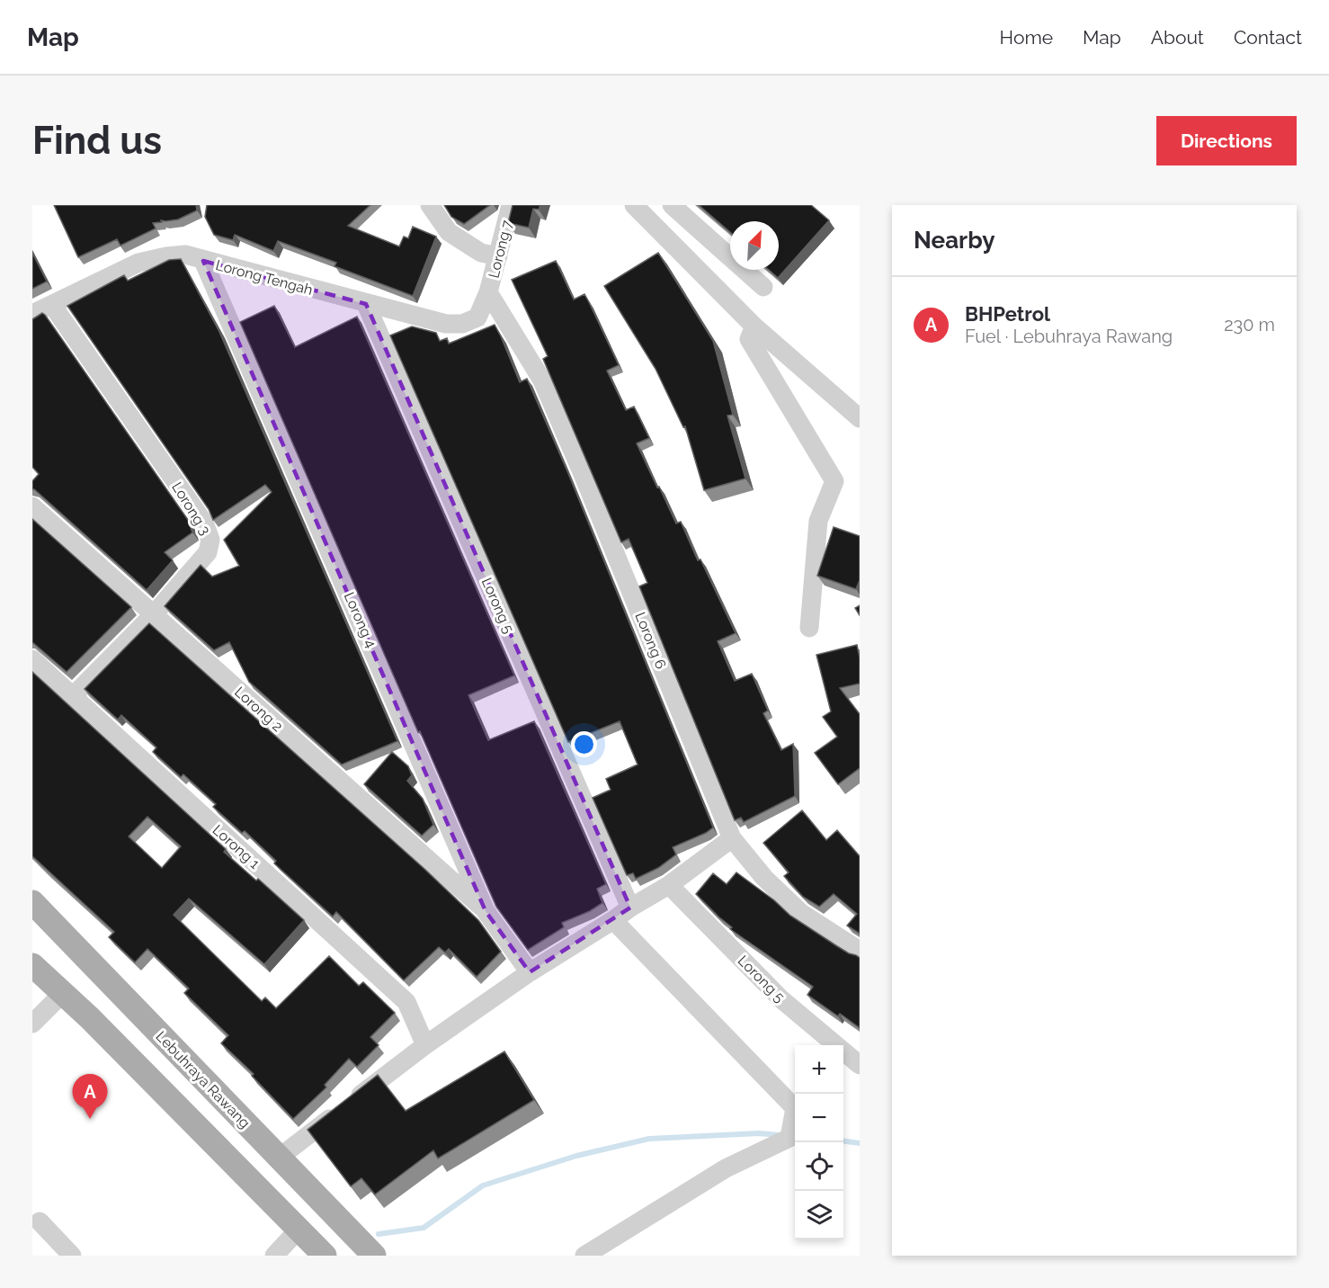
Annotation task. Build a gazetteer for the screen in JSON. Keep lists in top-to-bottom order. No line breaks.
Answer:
{"streets":{"main road":["Lebuhraya Rawang"],"street":["Lorong 7","Lorong Tengah","Lorong 3","Lorong 5","Lorong 4","Lorong 6","Lorong 2","Lorong 1"]},"crossings":[["Lorong 7","Lorong Tengah"],["Lorong 7","Lorong 6"],["Lorong Tengah","Lorong 3"],["Lorong Tengah","Lorong 5"],["Lorong Tengah","Lorong 4"],["Lorong Tengah","Lorong 6"],["Lorong 3","Lorong 2"],["Lorong 3","Lorong 1"],["Lorong 4","Lorong 2"]],"north":"top right","page":{"header":"Map","nav":["Home","Map","About","Contact"],"buttons":"Directions","title":"Find us","heading":"Nearby","list":[{"mark":"A","name":"BHPetrol","note":"Fuel · Lebuhraya Rawang","value":"230 m"}],"map_buttons":["+","−"],"pins":"A"}}
